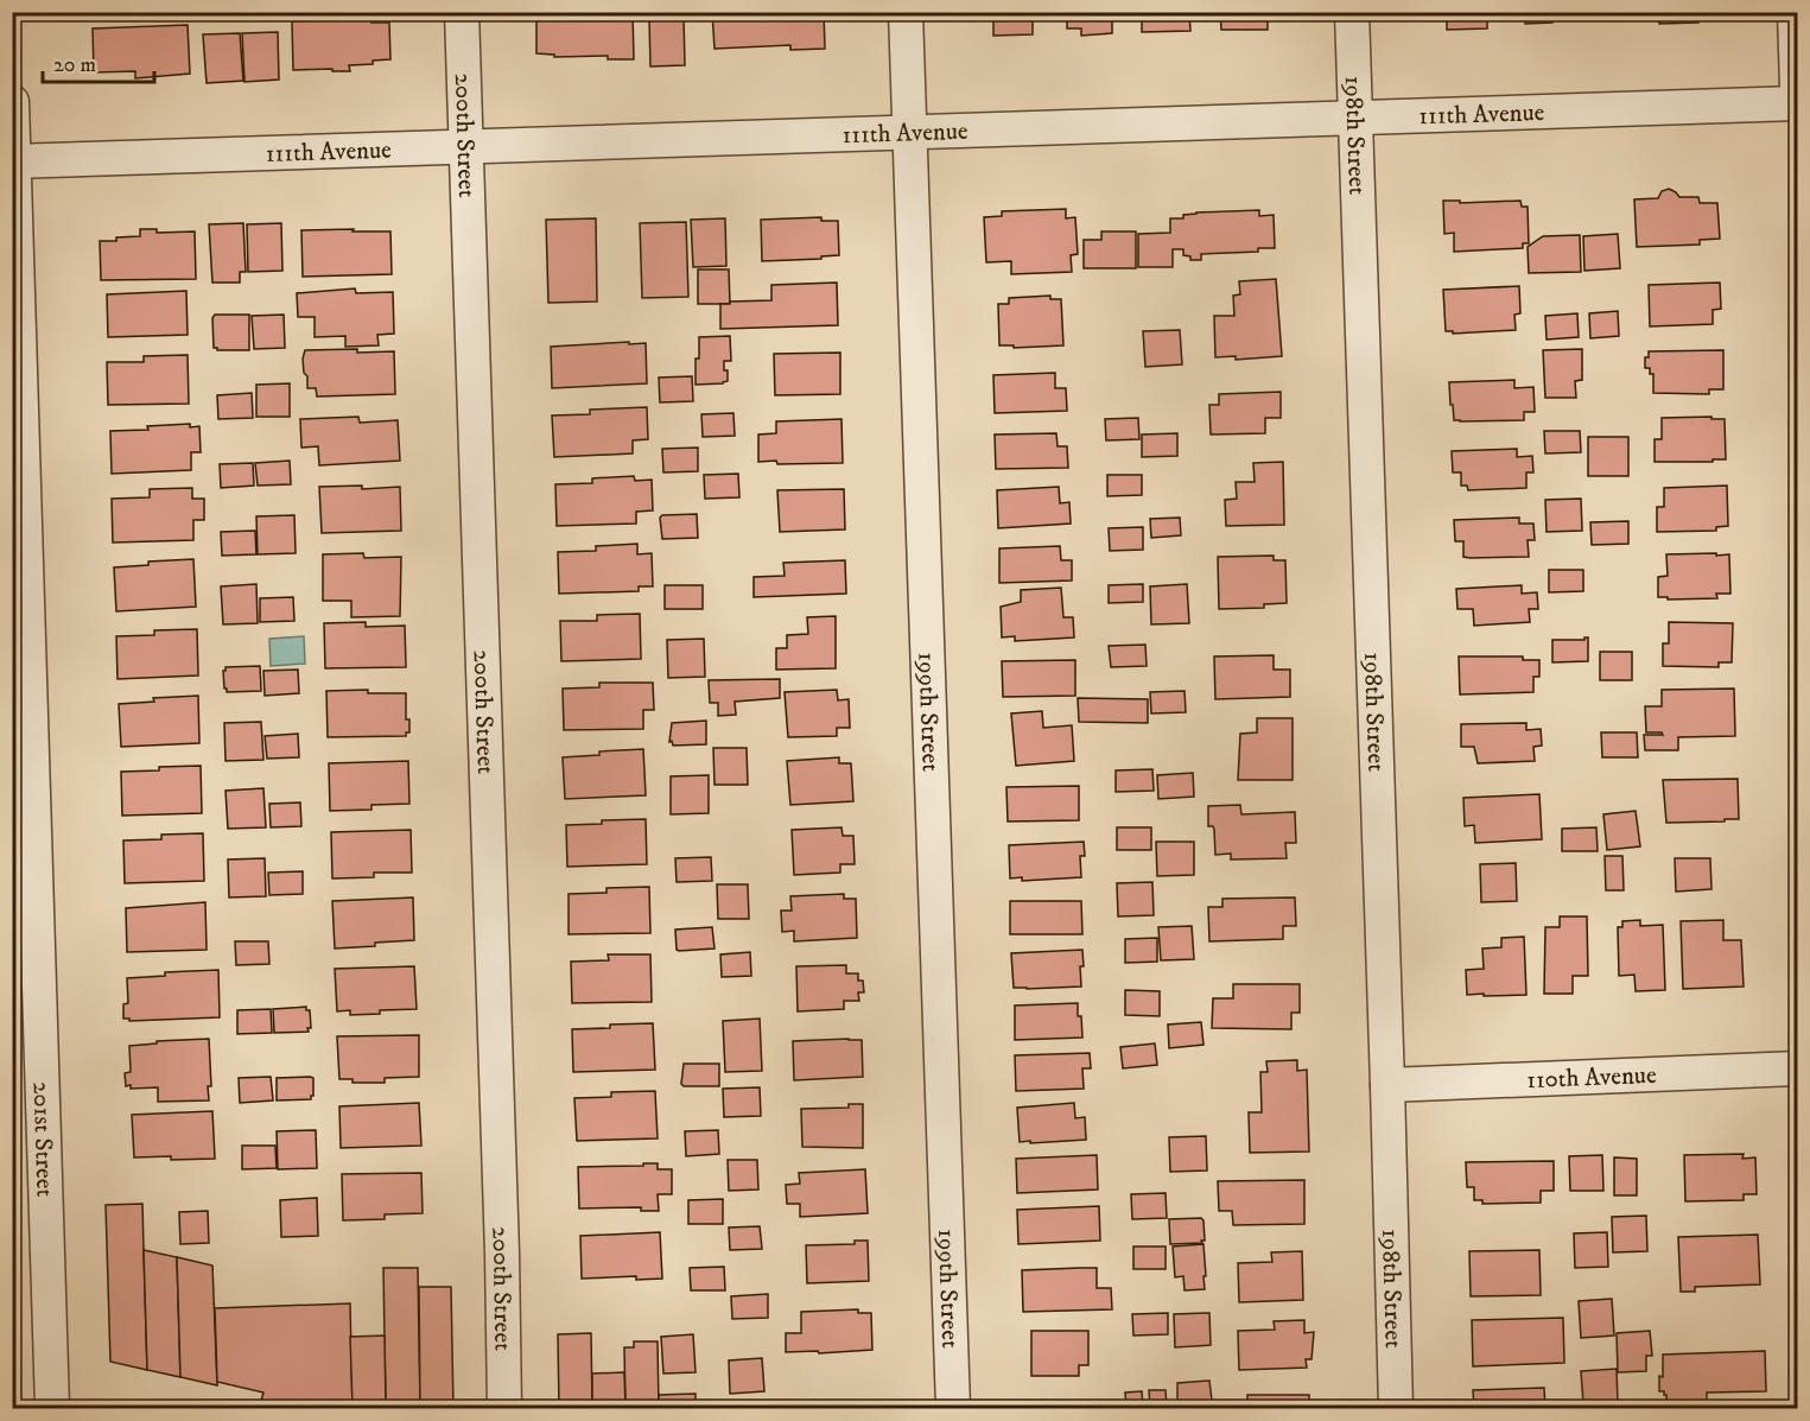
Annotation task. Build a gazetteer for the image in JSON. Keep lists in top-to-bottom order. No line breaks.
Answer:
{"streets":{"street":["111th Avenue","200th Street","198th Street","199th Street","110th Avenue","201st Street"]},"crossings":[["111th Avenue","200th Street"],["111th Avenue","198th Street"],["111th Avenue","199th Street"],["111th Avenue","201st Street"],["198th Street","110th Avenue"]],"scale_bar":"20 m"}
